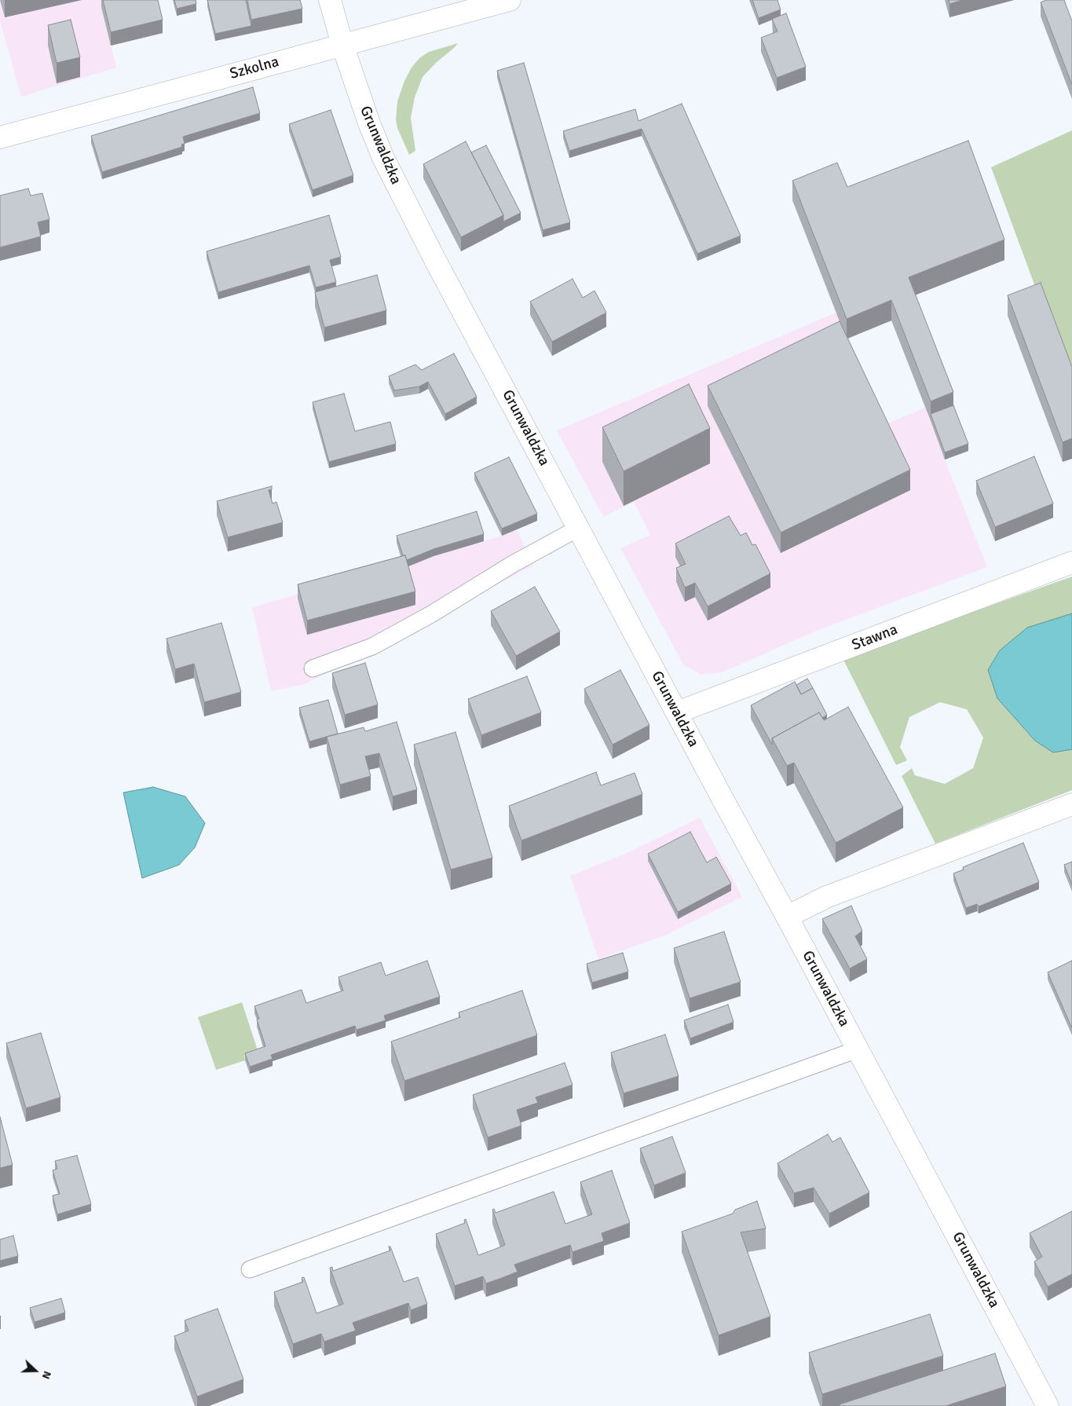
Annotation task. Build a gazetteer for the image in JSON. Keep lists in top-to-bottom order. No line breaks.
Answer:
{"streets":{"street":["Szkolna","Grunwaldzka","Stawna"]},"crossings":[["Szkolna","Grunwaldzka"],["Grunwaldzka","Stawna"]],"north":"right"}
